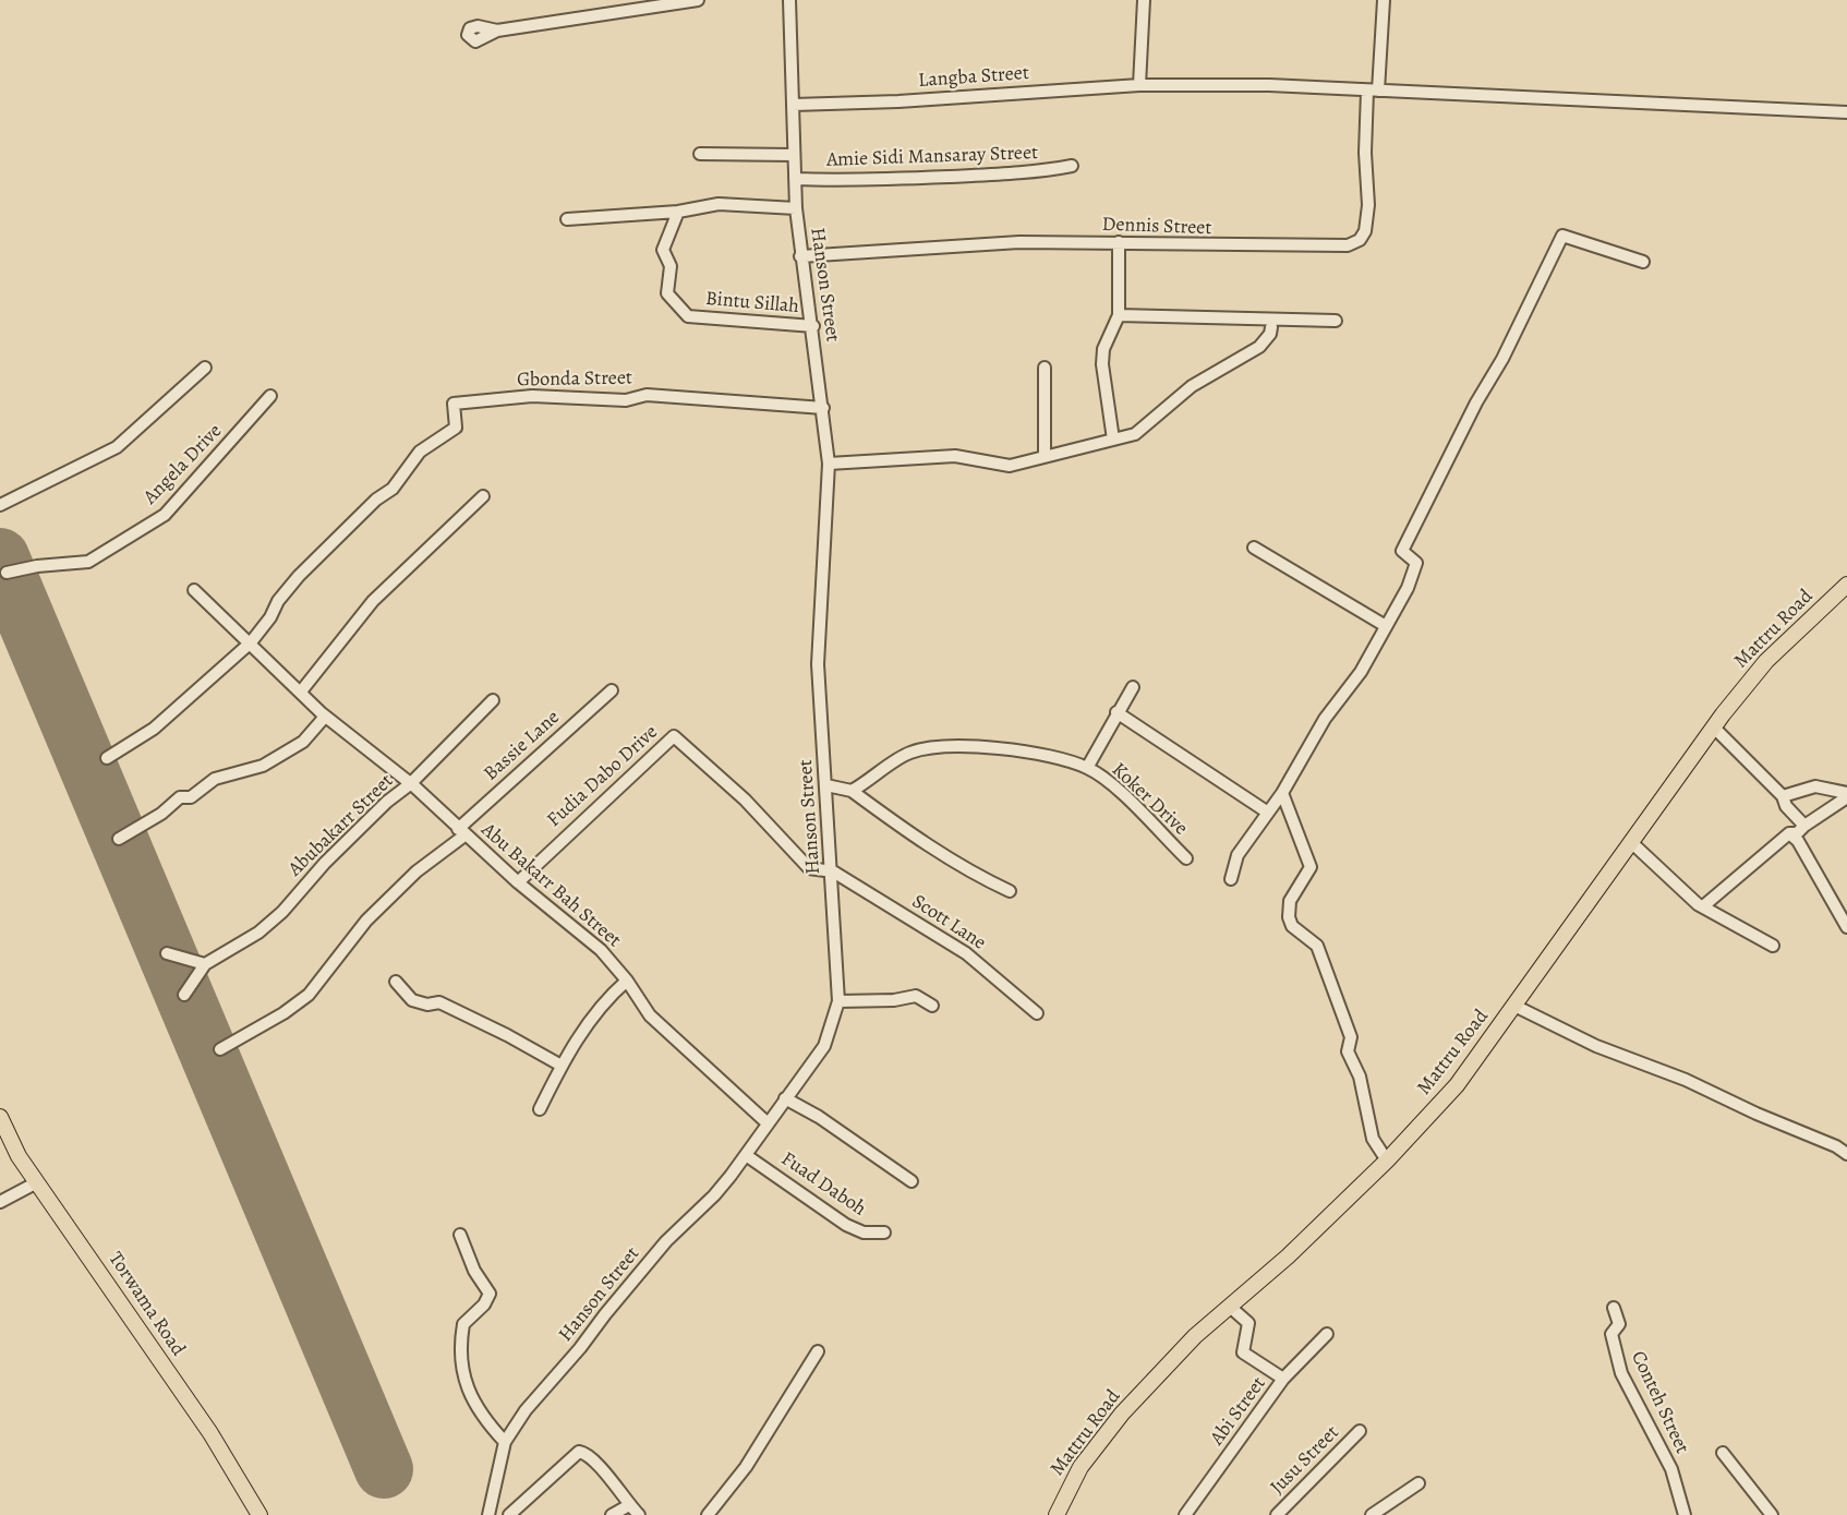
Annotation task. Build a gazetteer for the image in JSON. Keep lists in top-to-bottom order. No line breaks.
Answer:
{"streets":{"main road":["Mattru Road","Torwama Road"],"street":["Langba Street","Amie Sidi Mansaray Street","Dennis Street","Hanson Street","Bintu Sillah","Gbonda Street","Angela Drive","Bassie Lane","Fudia Dabo Drive","Koker Drive","Abubakarr Street","Abu Bakarr Bah Street","Scott Lane","Fuad Daboh","Conteh Street","Abi Street","Jusu Street"]},"crossings":[["Langba Street","Dennis Street"],["Langba Street","Hanson Street"],["Amie Sidi Mansaray Street","Hanson Street"],["Dennis Street","Hanson Street"],["Hanson Street","Bintu Sillah"],["Hanson Street","Gbonda Street"],["Hanson Street","Fudia Dabo Drive"],["Hanson Street","Abu Bakarr Bah Street"],["Hanson Street","Scott Lane"],["Hanson Street","Fuad Daboh"],["Gbonda Street","Abu Bakarr Bah Street"],["Bassie Lane","Abu Bakarr Bah Street"],["Fudia Dabo Drive","Abu Bakarr Bah Street"],["Fudia Dabo Drive","Scott Lane"],["Abubakarr Street","Abu Bakarr Bah Street"]]}
